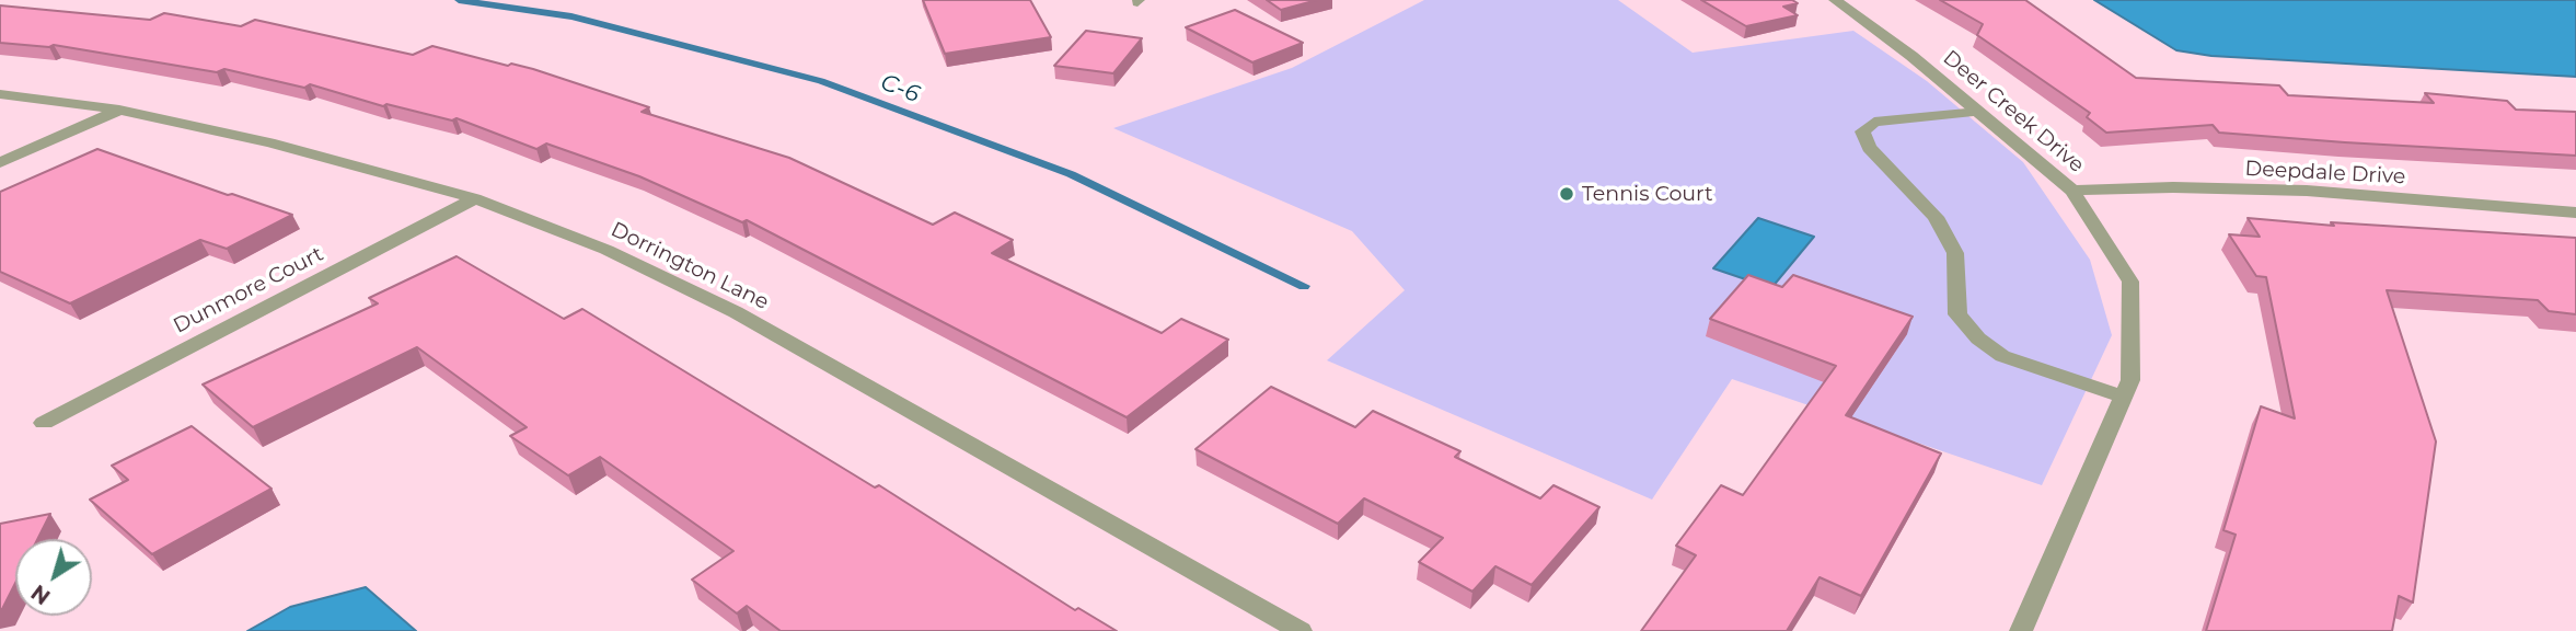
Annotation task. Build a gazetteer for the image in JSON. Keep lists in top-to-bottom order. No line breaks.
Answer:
{"streets":{"street":["Deer Creek Drive","Deepdale Drive","Dorrington Lane","Dunmore Court"]},"crossings":[["Deer Creek Drive","Deepdale Drive"],["Dorrington Lane","Dunmore Court"]],"water":["C-6"],"places":["Tennis Court"],"north":"bottom left"}
